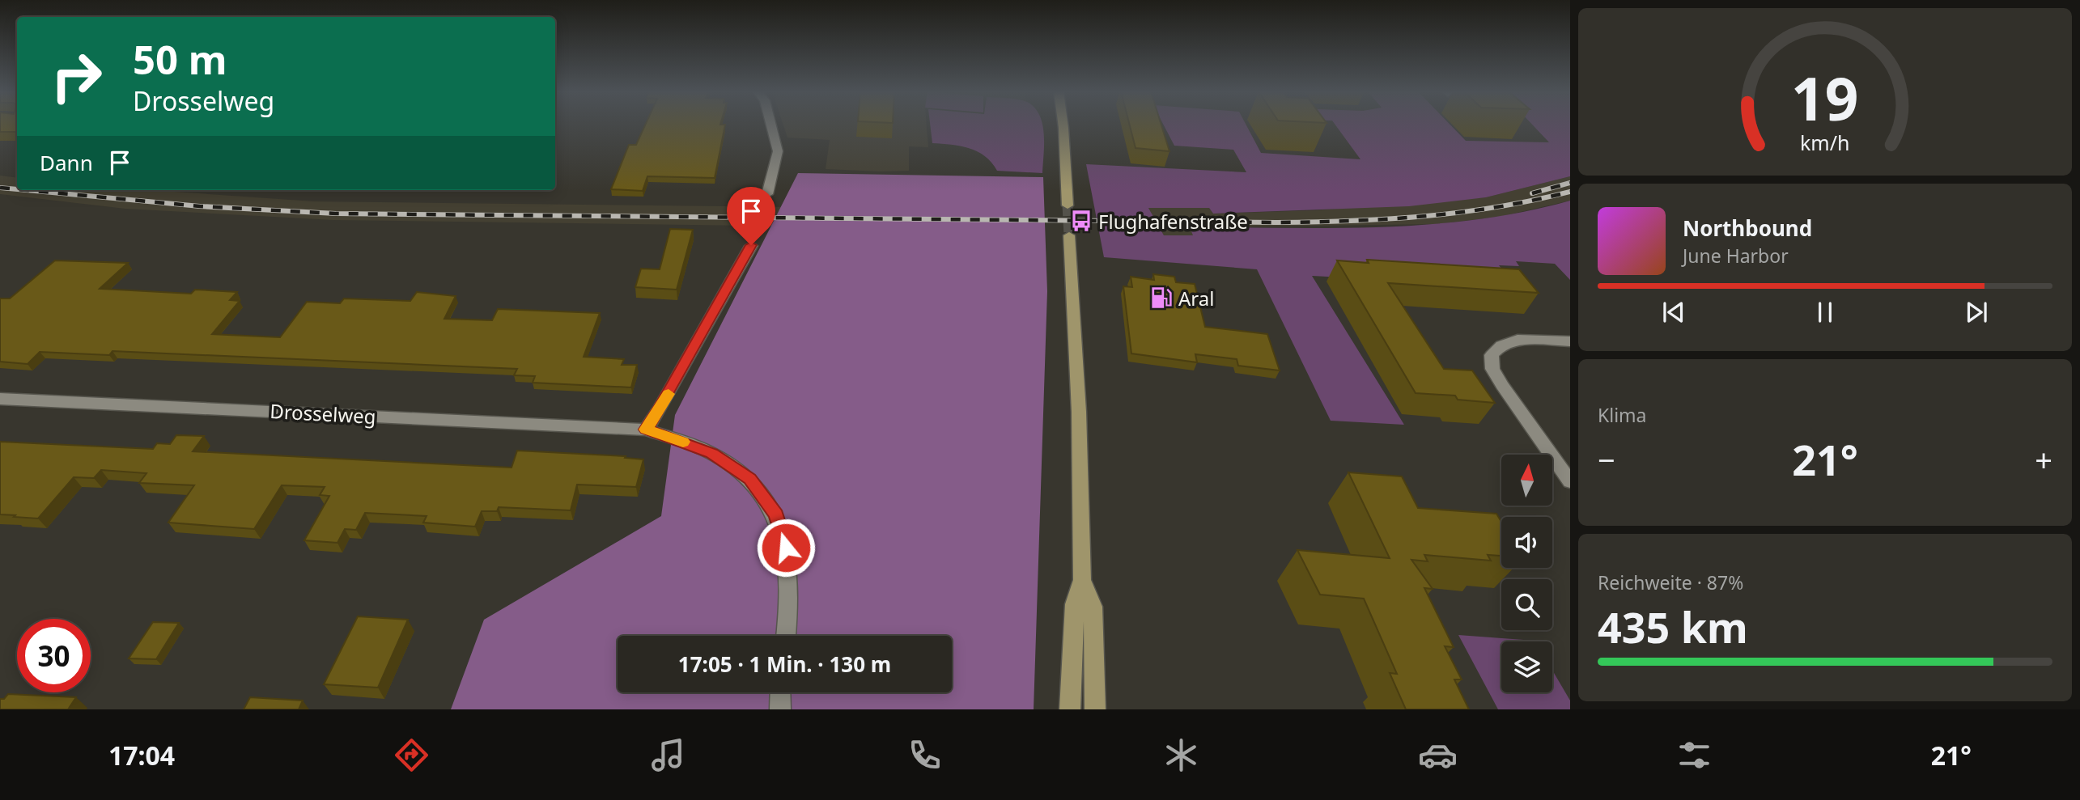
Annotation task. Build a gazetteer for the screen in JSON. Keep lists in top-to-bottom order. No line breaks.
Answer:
{"streets":{"street":["Drosselweg"]},"places":{"bus stop":["Flughafenstraße"],"fuel station":["Aral"]},"north":"top","page":{"turn":["50 m","Drosselweg"],"then":"Dann","song":["Northbound","June Harbor"],"tile":["Klima",["Reichweite · 87%","435 km"]],"heat":["−","21°","+"],"limit":"30","trip":"17:05 · 1 Min. · 130 m","tabs":["17:04","21°"],"gauge":["19","km/h"]}}
